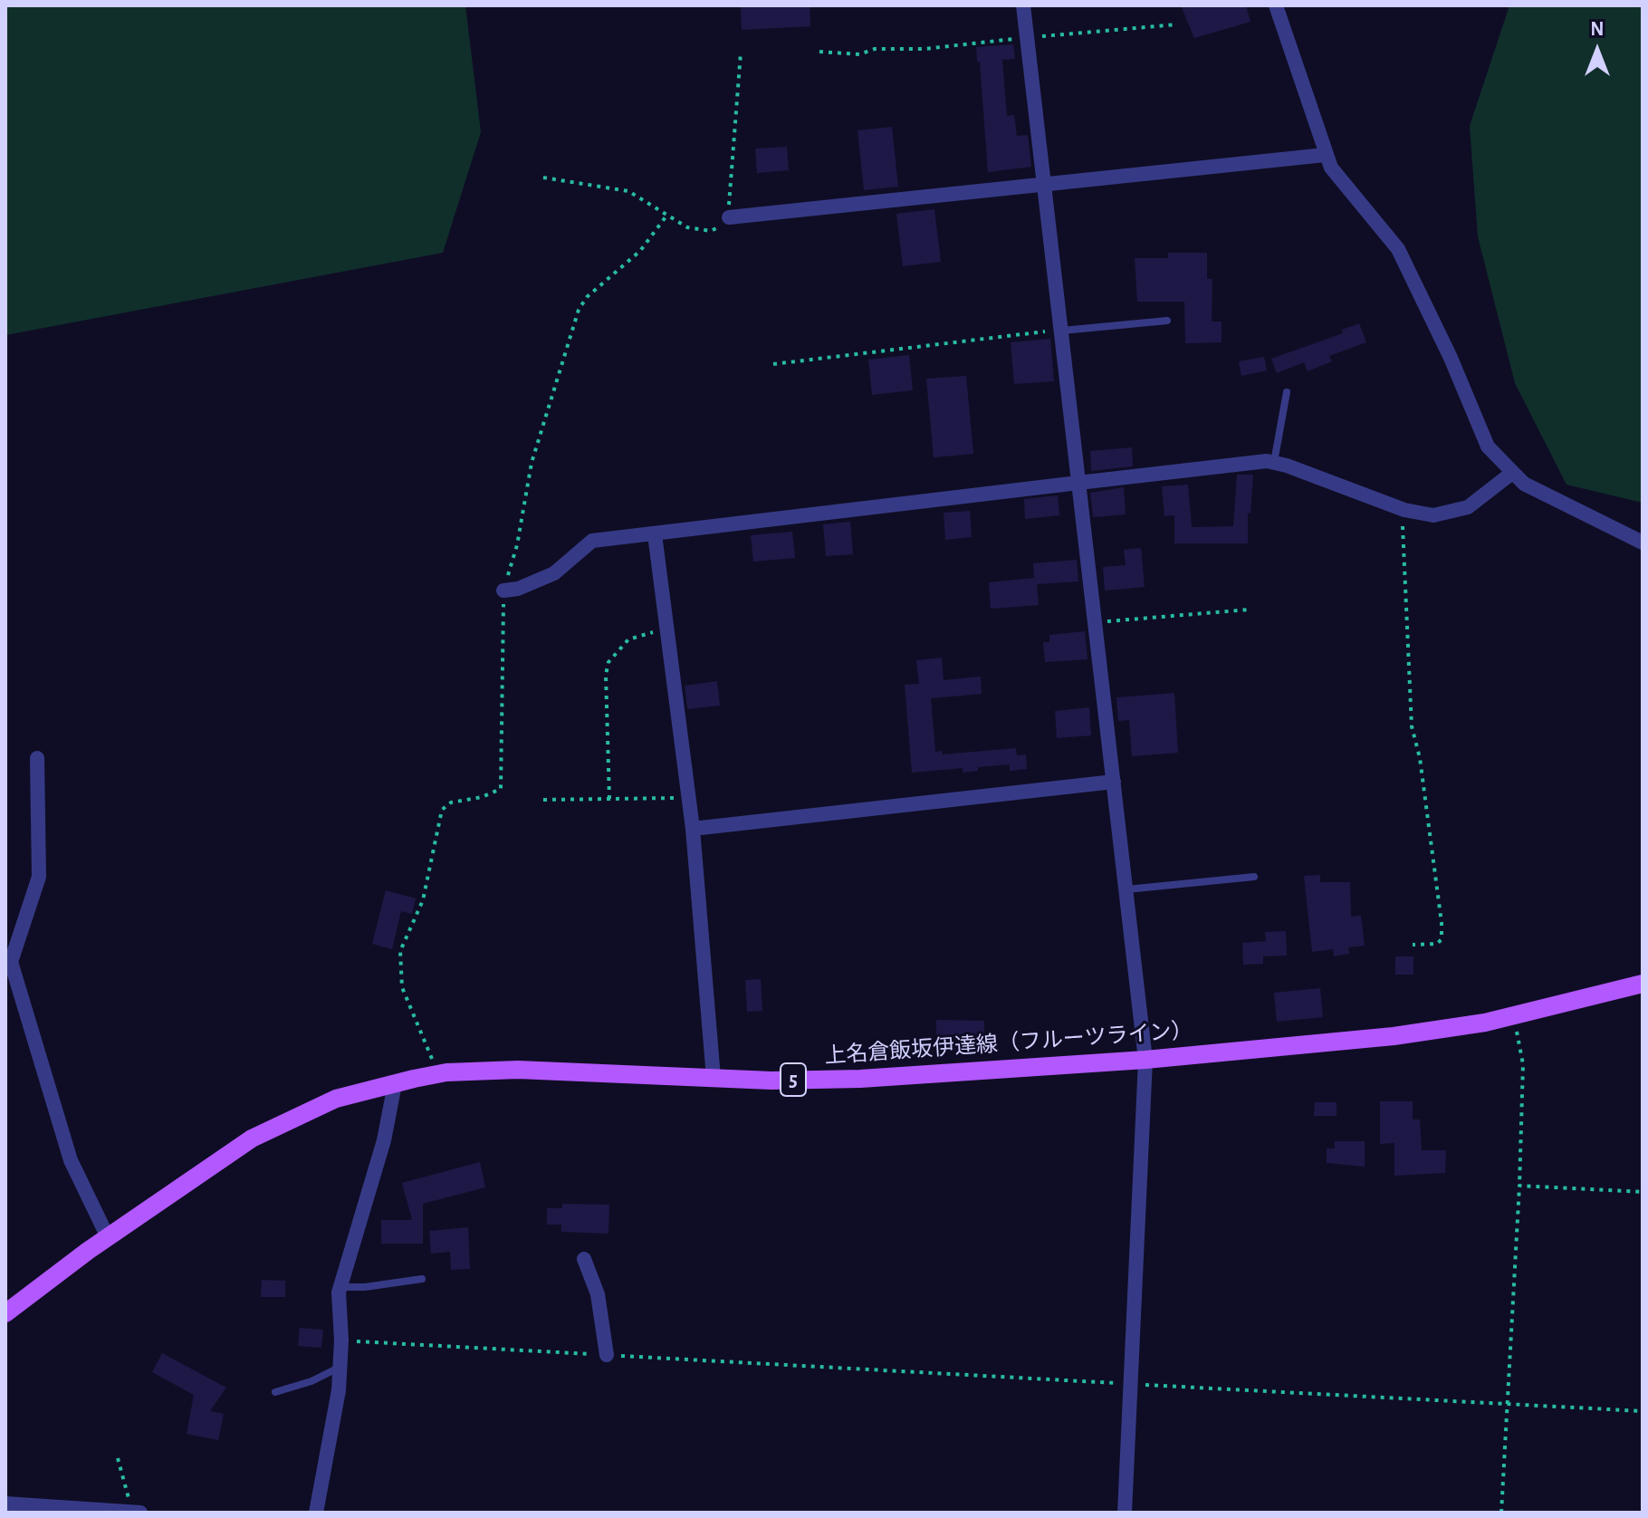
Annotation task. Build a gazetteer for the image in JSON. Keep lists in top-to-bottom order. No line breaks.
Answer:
{"streets":{"main road":["上名倉飯坂伊達線（フルーツライン）","5"]},"north":"top"}
